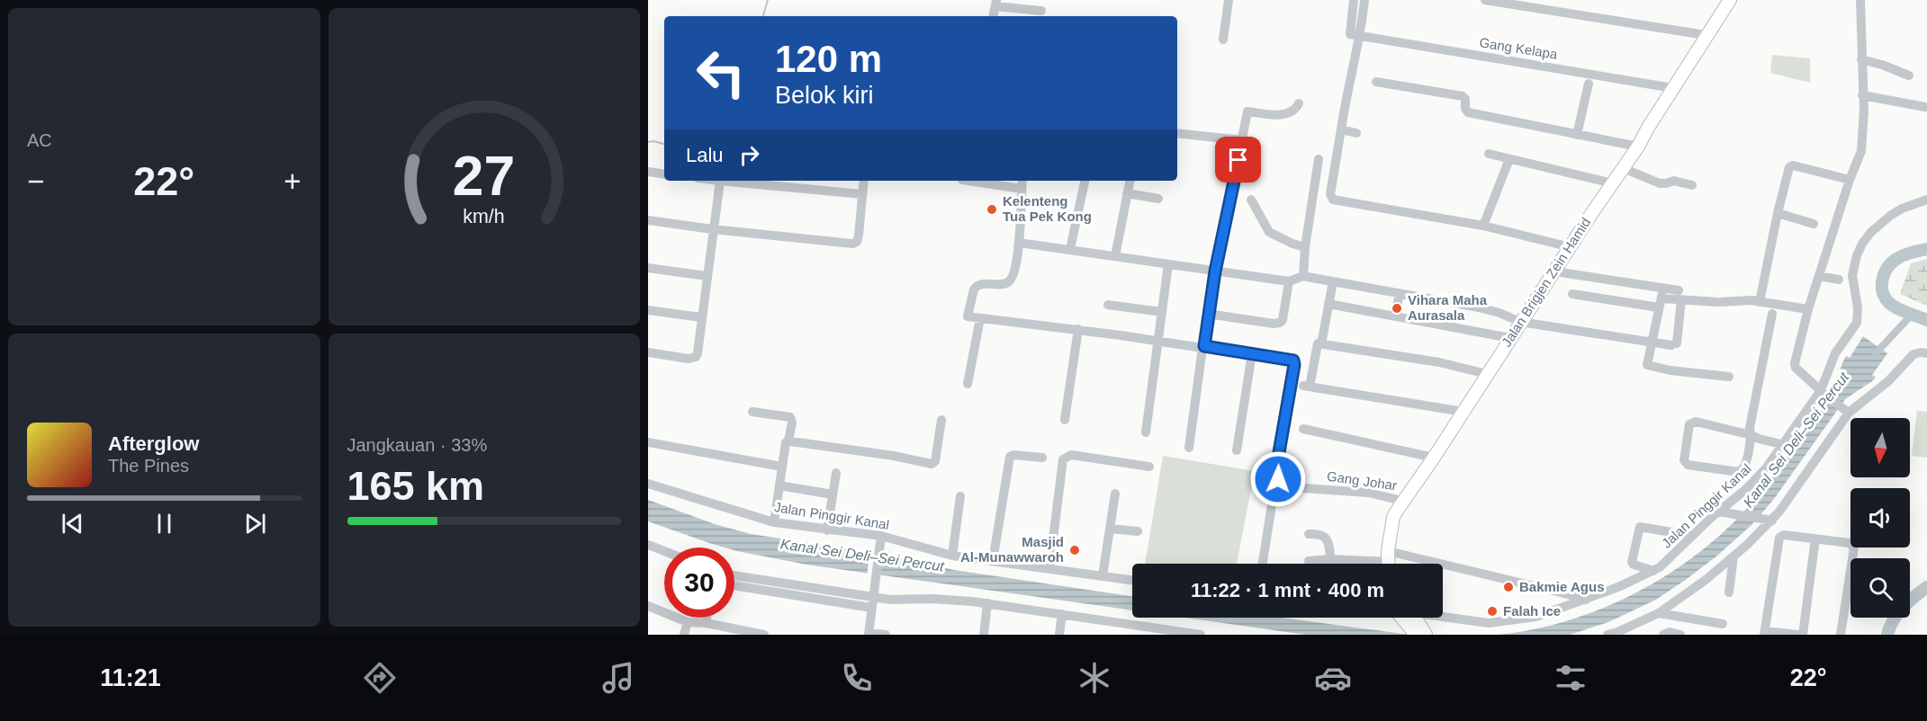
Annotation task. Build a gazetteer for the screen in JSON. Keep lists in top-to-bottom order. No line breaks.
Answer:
{"streets":{"main road":["Jalan Brigjen Zein Hamid"],"street":["Gang Kelapa","Gang Johar","Jalan Pinggir Kanal"]},"crossings":[["Gang Kelapa","Jalan Brigjen Zein Hamid"],["Jalan Brigjen Zein Hamid","Gang Johar"]],"water":["Kanal Sei Deli–Sei Percut"],"places":["Kelenteng Tua Pek Kong","Vihara Maha Aurasala","Masjid Al-Munawwaroh","Bakmie Agus","Falah Ice"],"north":"bottom","page":{"tile":["AC",["Jangkauan · 33%","165 km"]],"turn":["120 m","Belok kiri"],"then":"Lalu","heat":["−","22°","+"],"song":["Afterglow","The Pines"],"limit":"30","trip":"11:22 · 1 mnt · 400 m","tabs":["11:21","22°"],"gauge":["27","km/h"]}}
